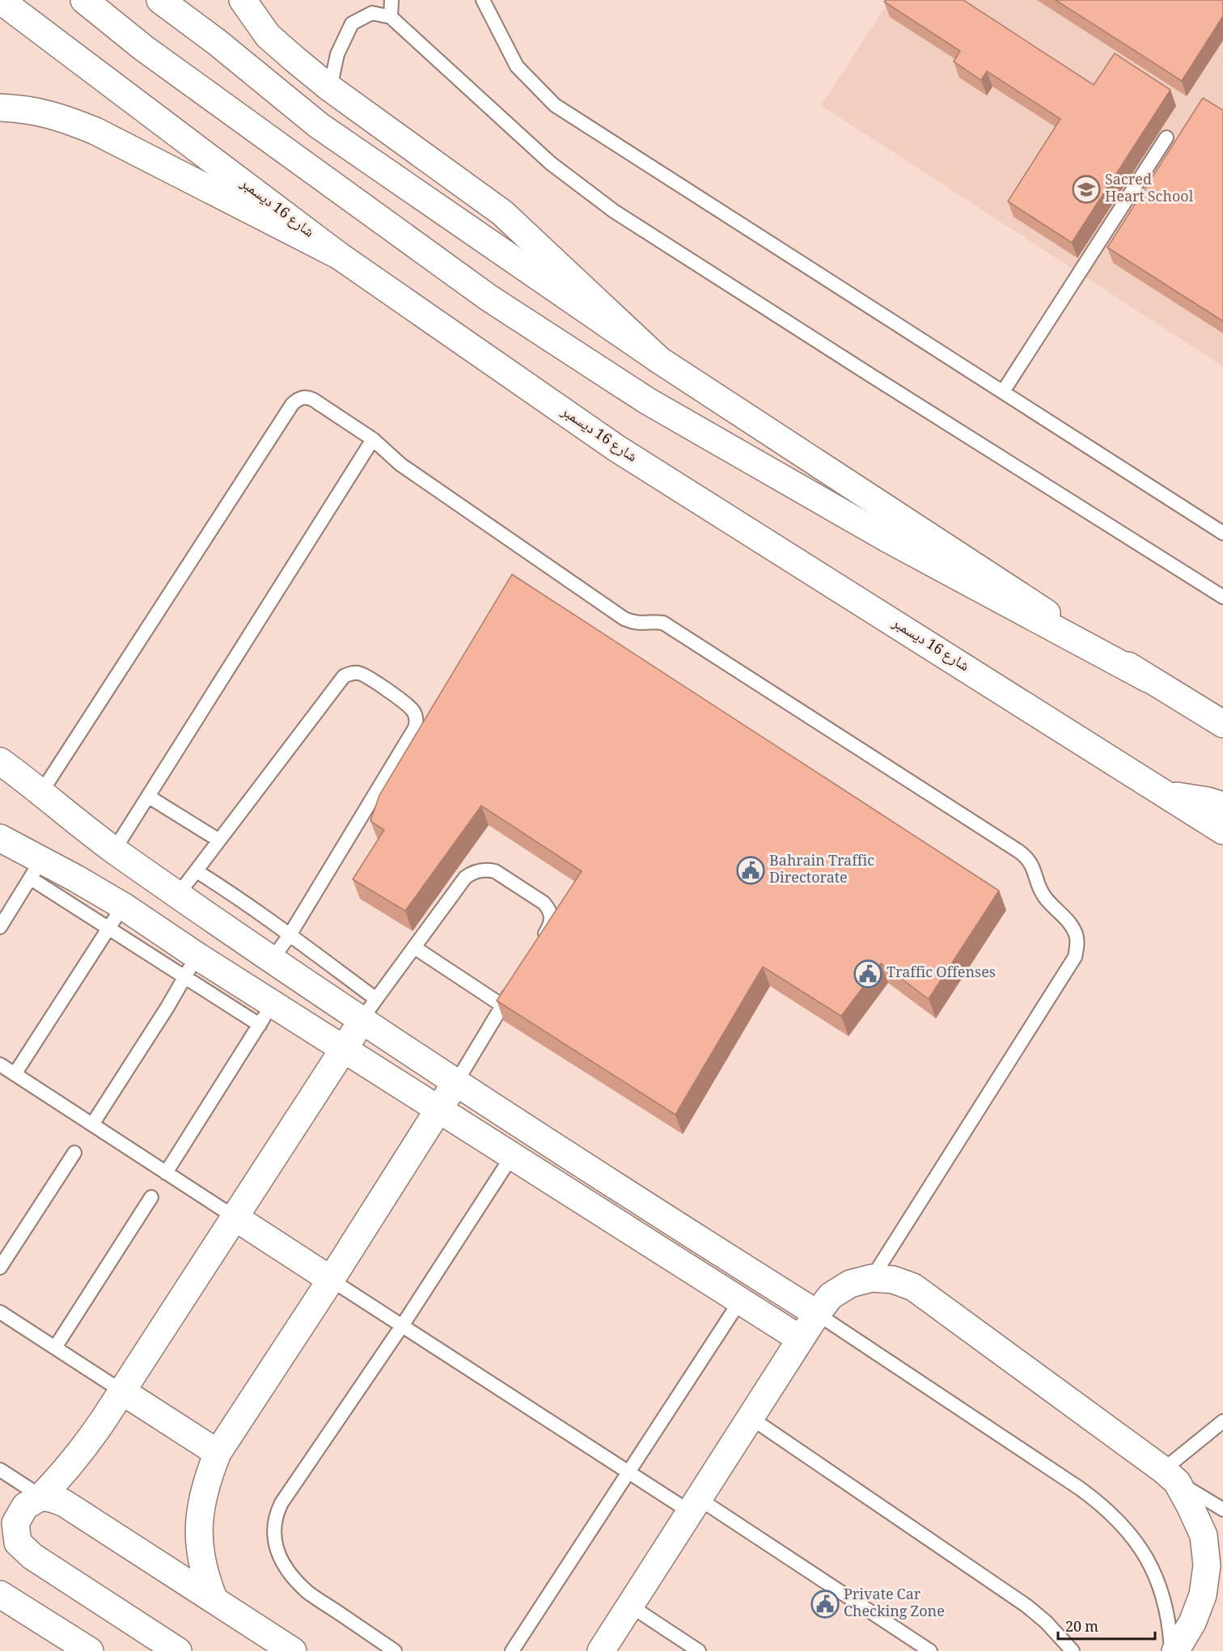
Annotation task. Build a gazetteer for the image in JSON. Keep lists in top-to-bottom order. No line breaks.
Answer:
{"streets":{"street":["شارع 16 ديسمبر"]},"places":{"school or university":["Sacred Heart School"],"public building":["Bahrain Traffic Directorate","Traffic Offenses","Private Car Checking Zone"]},"scale_bar":"20 m"}
